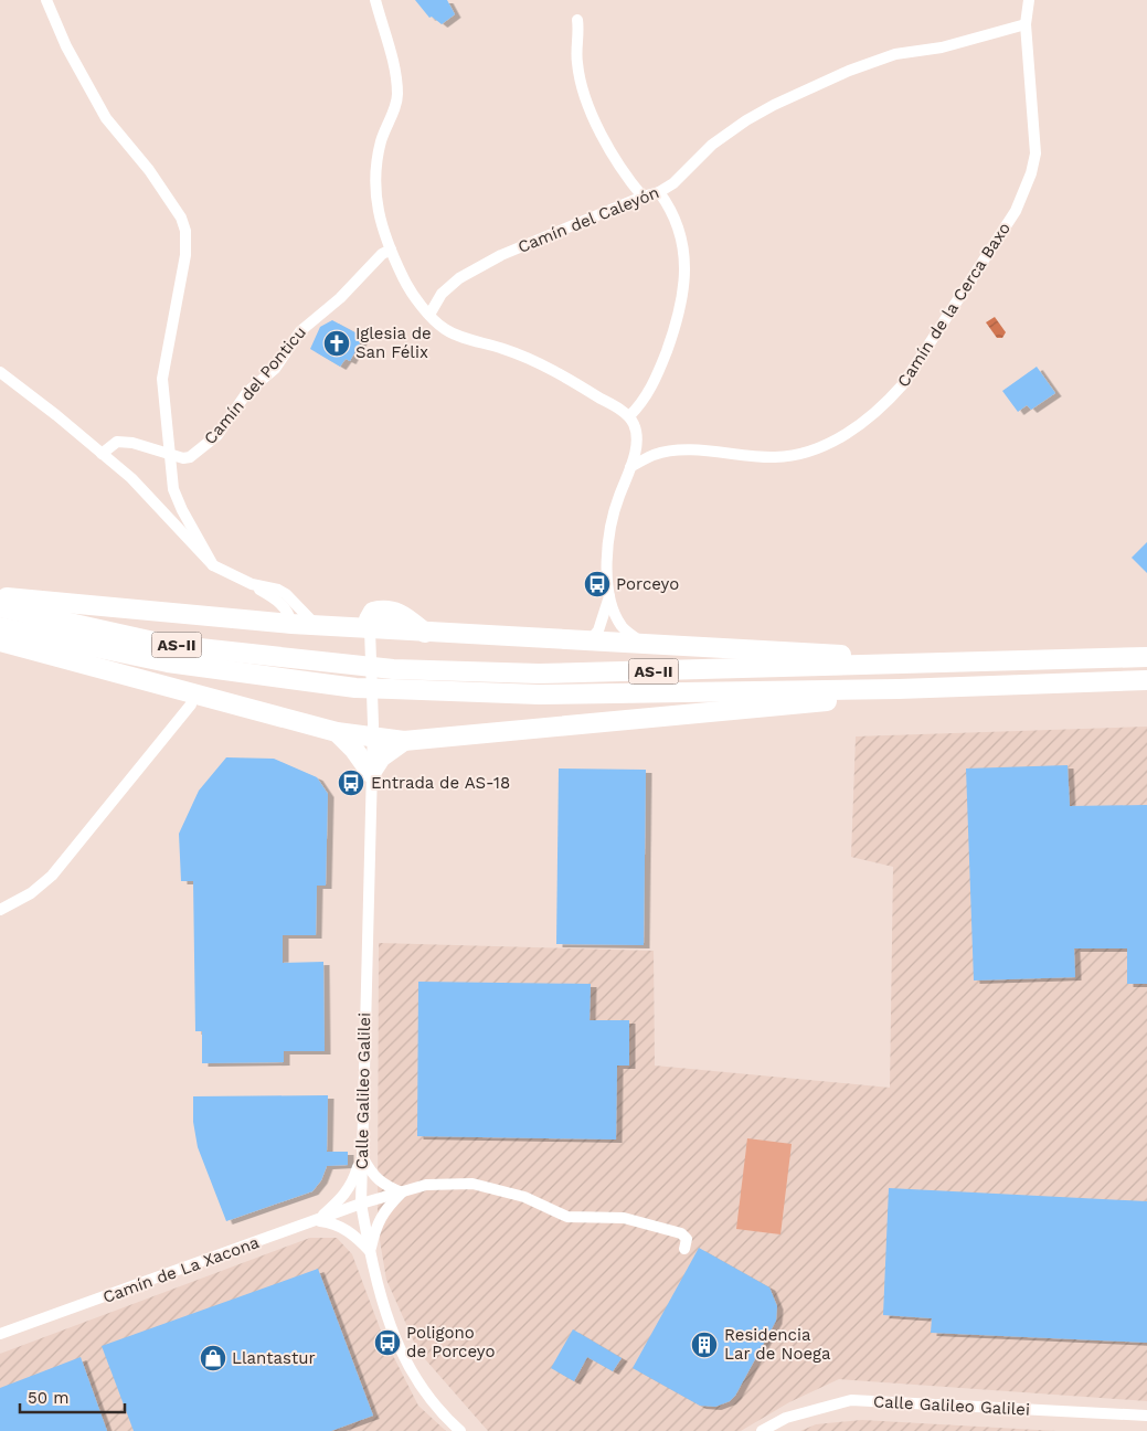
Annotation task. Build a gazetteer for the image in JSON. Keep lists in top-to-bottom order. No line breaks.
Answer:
{"streets":{"highway":["AS-II"],"street":["Camín del Caleyón","Camín de la Cerca Baxo","Camín del Ponticu","Calle Galileo Galilei","Camín de La Xacona"]},"crossings":[["Camín del Caleyón","Camín de la Cerca Baxo"],["Calle Galileo Galilei","Camín de La Xacona"]],"places":{"church":["Iglesia de San Félix"],"bus stop":["Porceyo","Entrada de AS-18","Poligono de Porceyo"],"building":["Residencia Lar de Noega"],"shop":["Llantastur"]},"scale_bar":"50 m"}
